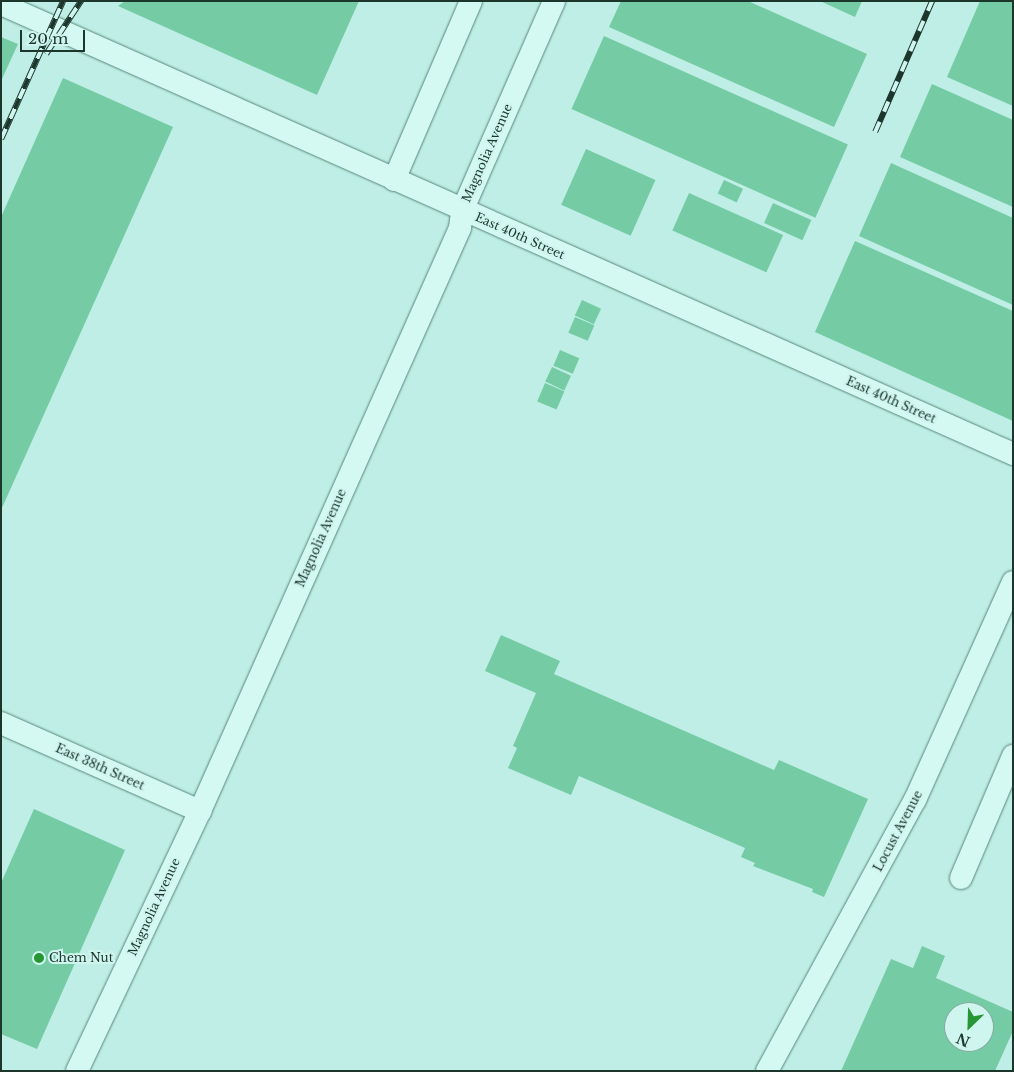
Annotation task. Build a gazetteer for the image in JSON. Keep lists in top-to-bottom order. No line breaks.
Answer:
{"streets":{"street":["Magnolia Avenue","East 40th Street","East 38th Street","Locust Avenue"]},"crossings":[["Magnolia Avenue","East 40th Street"],["Magnolia Avenue","East 38th Street"]],"places":["Chem Nut"],"scale_bar":"20 m","north":"bottom left"}
